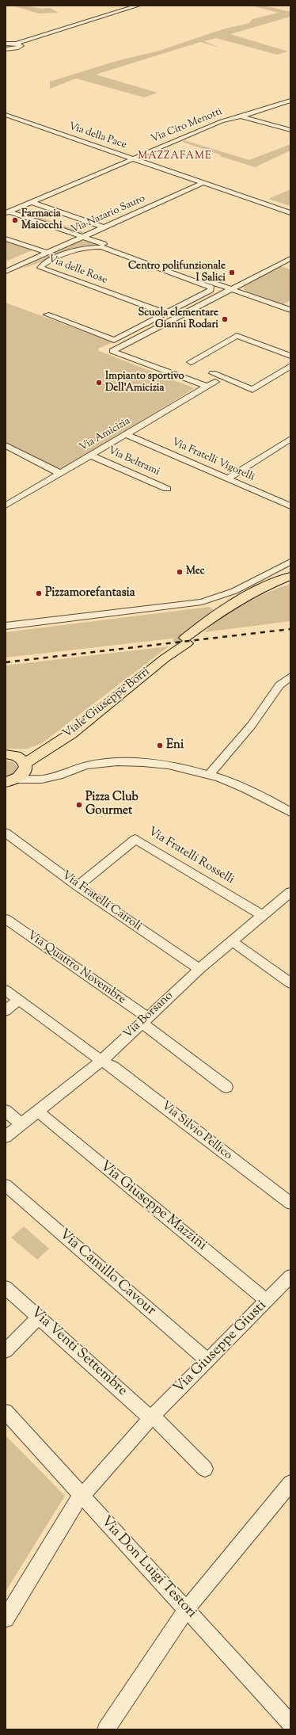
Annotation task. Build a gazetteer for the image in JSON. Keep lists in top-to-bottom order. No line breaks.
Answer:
{"streets":{"main road":["Viale Giuseppe Borri"],"street":["Via Ciro Menotti","Via della Pace","Via Nazario Sauro","Via delle Rose","Via Amicizia","Via Fratelli Vigorelli","Via Beltrami","Via Fratelli Rosselli","Via Fratelli Cairoli","Via Quattro Novembre","Via Borsano","Via Silvio Pellico","Via Giuseppe Mazzini","Via Camillo Cavour","Via Giuseppe Giusti","Via Venti Settembre","Via Don Luigi Testori"]},"crossings":[["Via Ciro Menotti","Via della Pace"],["Via Ciro Menotti","Via delle Rose"],["Via della Pace","Via Nazario Sauro"],["Via Nazario Sauro","Via delle Rose"],["Via Amicizia","Via Fratelli Vigorelli"],["Via Amicizia","Via Beltrami"],["Via Fratelli Rosselli","Via Fratelli Cairoli"],["Via Fratelli Rosselli","Via Borsano"],["Via Fratelli Cairoli","Via Borsano"],["Via Quattro Novembre","Via Borsano"],["Via Borsano","Via Silvio Pellico"],["Via Borsano","Via Giuseppe Mazzini"],["Via Giuseppe Mazzini","Via Giuseppe Giusti"],["Via Camillo Cavour","Via Giuseppe Giusti"],["Via Giuseppe Giusti","Via Venti Settembre"],["Via Giuseppe Giusti","Via Don Luigi Testori"]],"districts":["MAZZAFAME"],"places":["Farmacia Maiocchi","Centro polifunzionale I Salici","Scuola elementare Gianni Rodari","Impianto sportivo Dell'Amicizia","Mec","Pizzamorefantasia","Eni","Pizza Club Gourmet"]}
